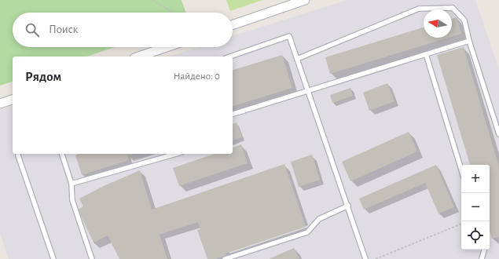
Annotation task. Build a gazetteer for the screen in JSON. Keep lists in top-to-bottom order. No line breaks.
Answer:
{"north":"left","page":{"search":"Поиск","heading":["Рядом","Найдено: 0"],"map_buttons":["+","−"]}}
